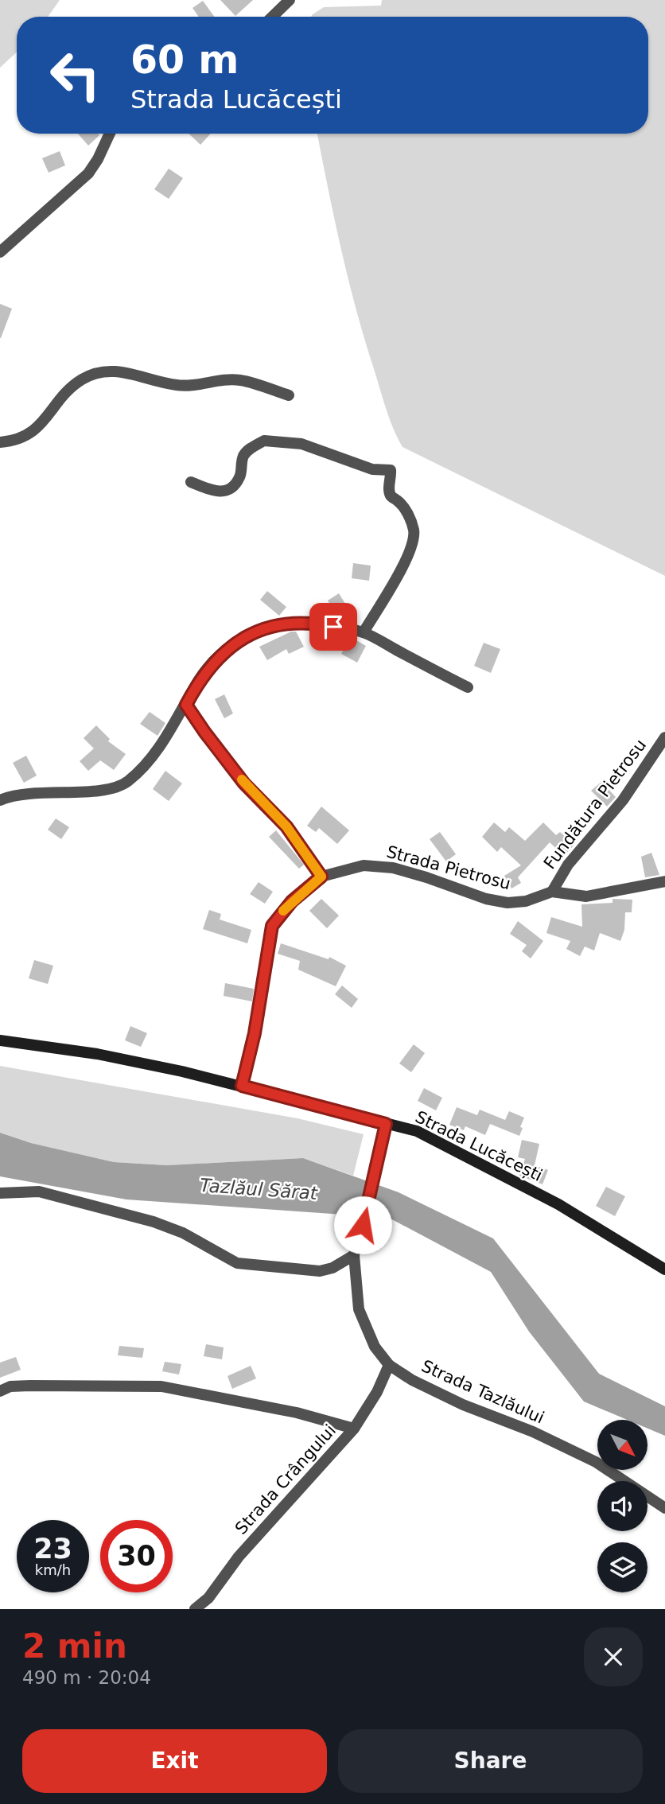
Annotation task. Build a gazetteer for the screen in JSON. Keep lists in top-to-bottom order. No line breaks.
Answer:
{"streets":{"main road":["Strada Lucăcești"],"street":["Fundătura Pietrosu","Strada Pietrosu","Strada Tazlăului","Strada Crângului"]},"crossings":[["Fundătura Pietrosu","Strada Pietrosu"],["Strada Pietrosu","Strada Lucăcești"],["Strada Lucăcești","Strada Tazlăului"],["Strada Tazlăului","Strada Crângului"]],"water":["Tazlăul Sărat"],"north":"bottom right","page":{"turn":["60 m","Strada Lucăcești"],"speed":"23 km/h","limit":"30","heading":["2 min","490 m · 20:04"],"buttons":["Exit","Share"]}}
